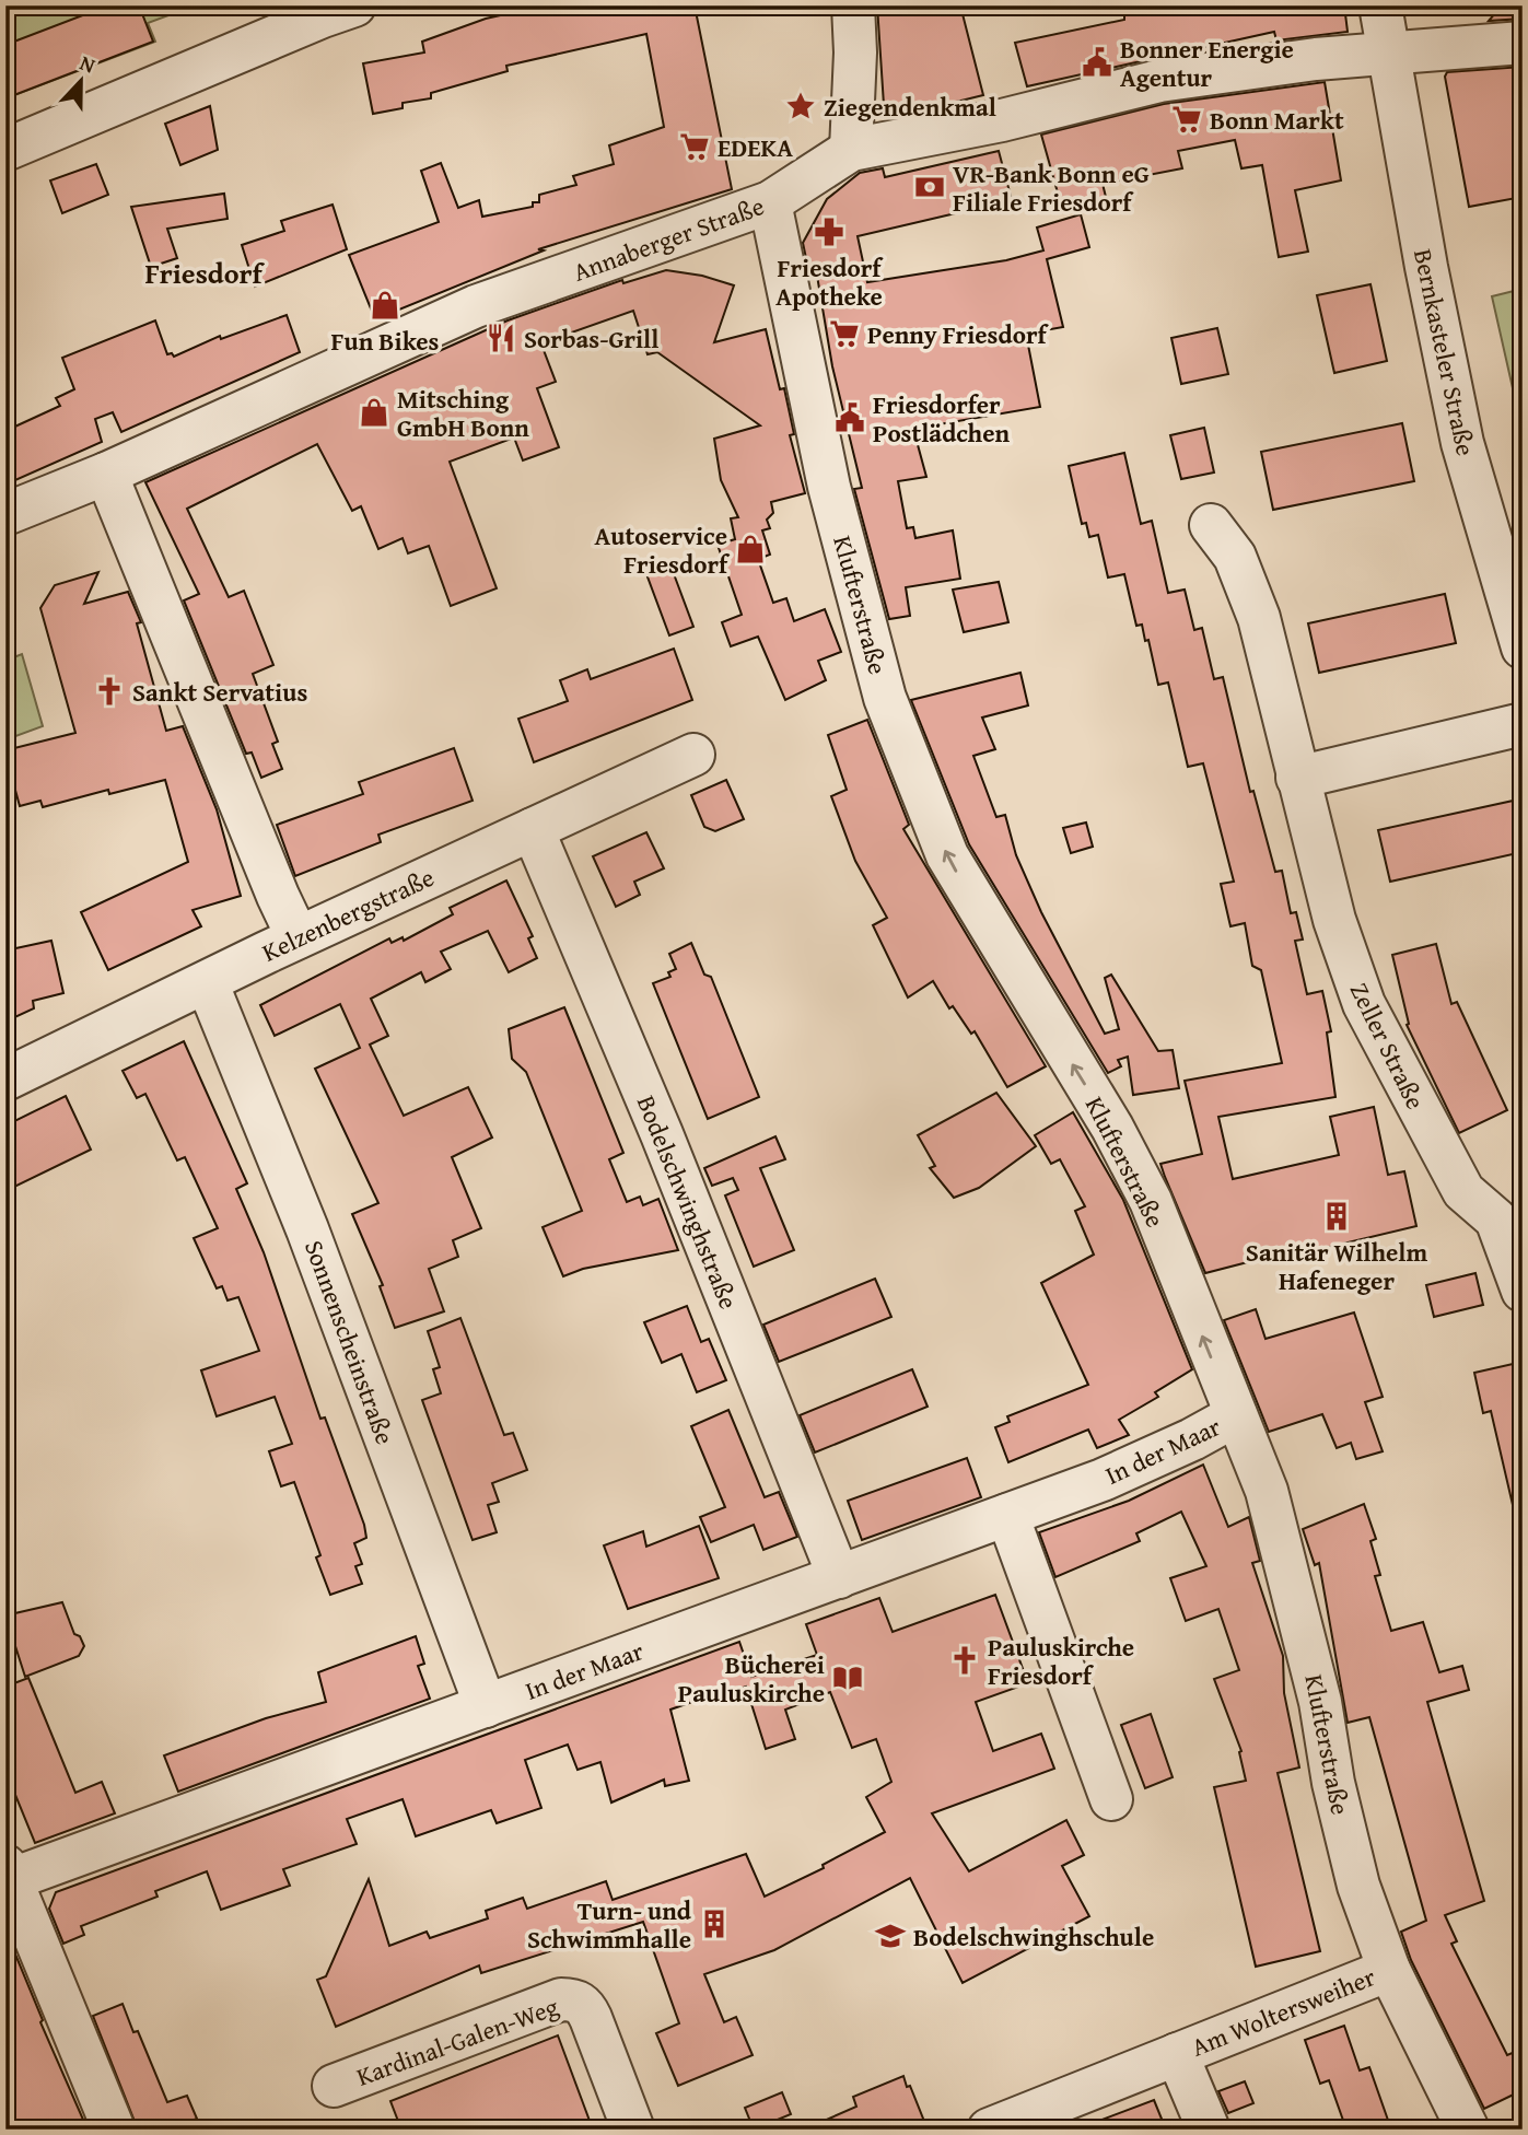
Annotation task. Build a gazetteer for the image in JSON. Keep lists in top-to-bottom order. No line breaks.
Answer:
{"streets":{"street":["Annaberger Straße","Bernkasteler Straße","Klufterstraße","Kelzenbergstraße","Zeller Straße","Bodelschwinghstraße","Sonnenscheinstraße","In der Maar","Am Woltersweiher","Kardinal-Galen-Weg"]},"crossings":[["Annaberger Straße","Bernkasteler Straße"],["Annaberger Straße","Klufterstraße"],["Klufterstraße","In der Maar"],["Klufterstraße","Am Woltersweiher"],["Kelzenbergstraße","Bodelschwinghstraße"],["Kelzenbergstraße","Sonnenscheinstraße"],["Bodelschwinghstraße","In der Maar"],["Sonnenscheinstraße","In der Maar"]],"one_way":["Klufterstraße"],"districts":["Friesdorf"],"places":{"public building":["Bonner Energie Agentur","Friesdorfer Postlädchen"],"place":["Ziegendenkmal"],"supermarket":["Bonn Markt","EDEKA","Penny Friesdorf"],"bank":["VR-Bank Bonn eG Filiale Friesdorf"],"pharmacy":["Friesdorf Apotheke"],"shop":["Fun Bikes","Mitsching GmbH Bonn","Autoservice Friesdorf"],"restaurant":["Sorbas-Grill"],"church":["Sankt Servatius","Pauluskirche Friesdorf"],"building":["Sanitär Wilhelm Hafeneger","Turn- und Schwimmhalle"],"library":["Bücherei Pauluskirche"],"school or university":["Bodelschwinghschule"]},"north":"top"}
